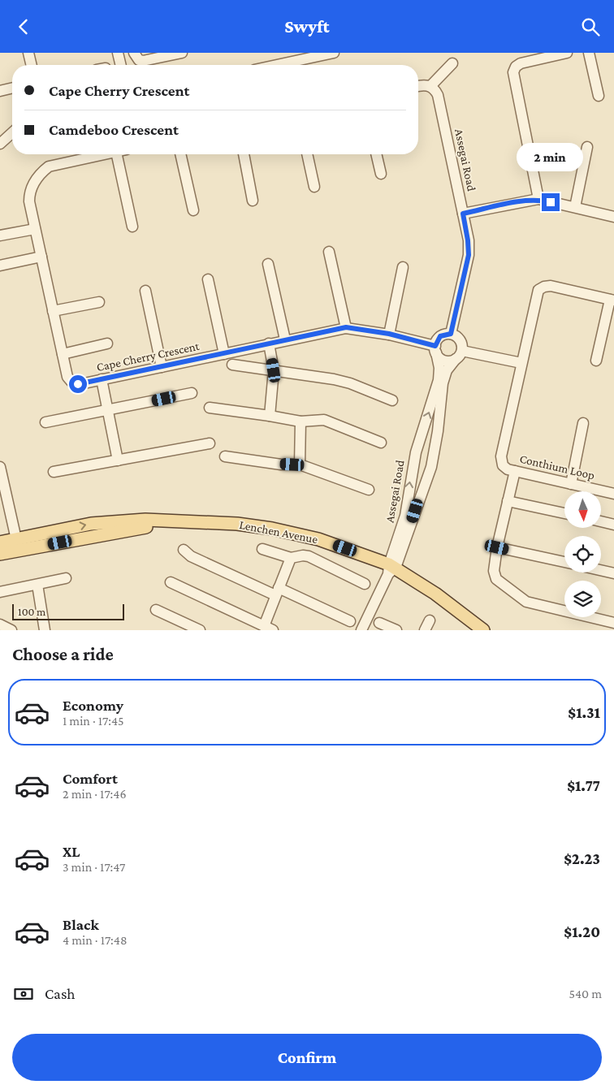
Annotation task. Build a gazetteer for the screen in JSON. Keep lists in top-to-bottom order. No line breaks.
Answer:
{"streets":{"main road":["Lenchen Avenue"],"street":["Assegai Road","Cape Cherry Crescent","Conthium Loop"]},"crossings":[["Assegai Road","Cape Cherry Crescent"],["Assegai Road","Lenchen Avenue"]],"scale_bar":"100 m","north":"bottom","page":{"header":"Swyft","banner":["Cape Cherry Crescent","Camdeboo Crescent"],"bubble":"2 min","scale":"100 m","heading":"Choose a ride","list":[{"name":"Economy","note":"1 min · 17:45","value":"$1.31"},{"name":"Comfort","note":"2 min · 17:46","value":"$1.77"},{"name":"XL","note":"3 min · 17:47","value":"$2.23"},{"name":"Black","note":"4 min · 17:48","value":"$1.20"}],"pay":["Cash","540 m"],"buttons":"Confirm"}}
